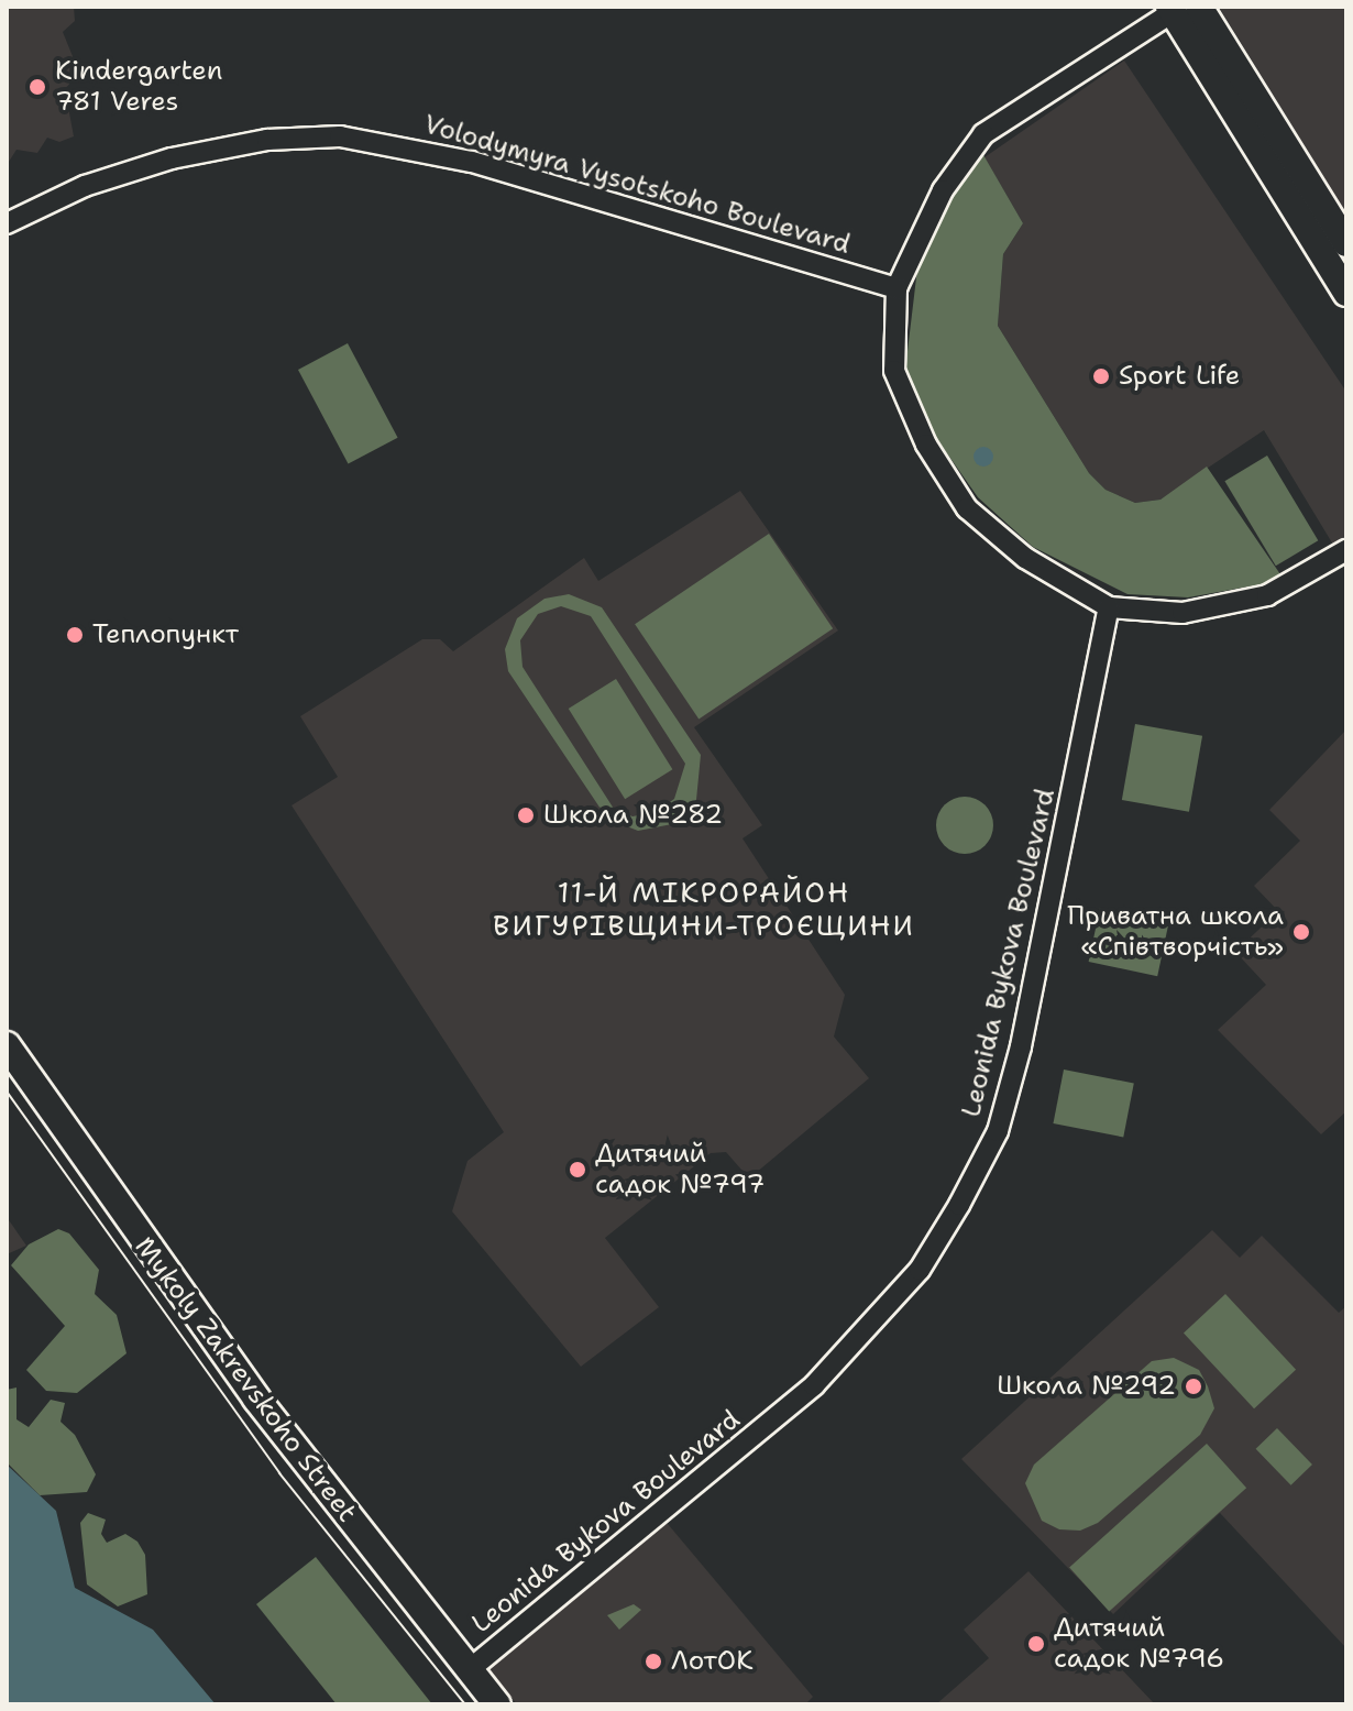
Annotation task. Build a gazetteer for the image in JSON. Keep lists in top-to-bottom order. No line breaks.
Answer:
{"streets":{"street":["Volodymyra Vysotskoho Boulevard","Leonida Bykova Boulevard","Mykoly Zakrevskoho Street"]},"crossings":[["Leonida Bykova Boulevard","Mykoly Zakrevskoho Street"]],"districts":["11-Й МІКРОРАЙОН ВИГУРІВЩИНИ-ТРОЄЩИНИ"],"places":["Kindergarten 781 Veres","Sport Life","Теплопункт","Школа №282","Приватна школа «Співтворчість»","Дитячий садок №797","Школа №292","Дитячий садок №796","ЛотОК"]}
